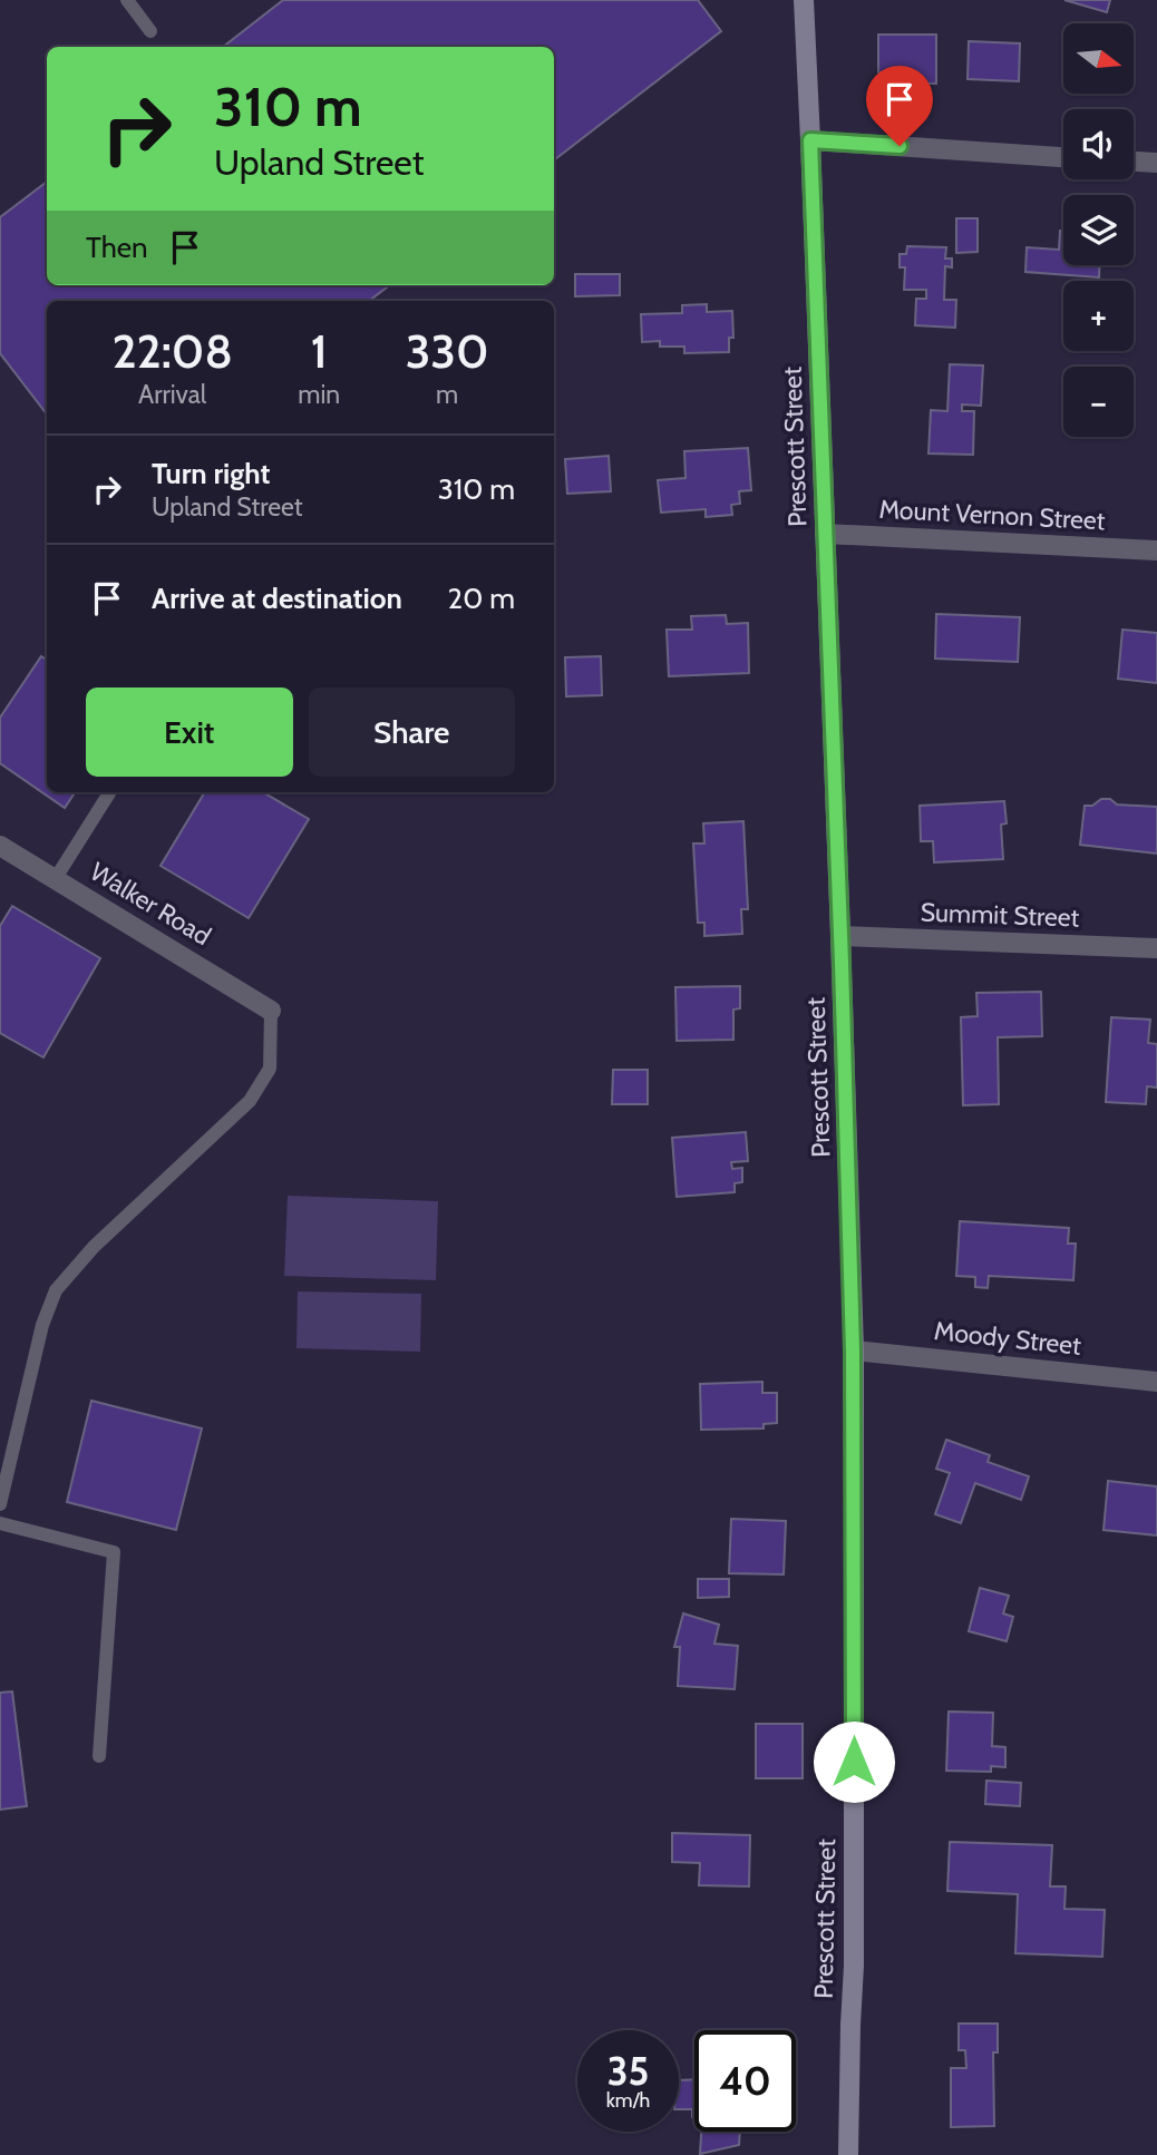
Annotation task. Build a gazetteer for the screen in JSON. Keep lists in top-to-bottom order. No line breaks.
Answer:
{"streets":{"street":["Prescott Street","Mount Vernon Street","Walker Road","Summit Street","Moody Street"]},"crossings":[["Prescott Street","Mount Vernon Street"],["Prescott Street","Summit Street"],["Prescott Street","Moody Street"]],"north":"right","page":{"map_buttons":["+","−"],"turn":["310 m","Upland Street"],"then":"Then","eta":["22:08","Arrival","1","min","330","m"],"list":[{"name":"Turn right","note":"Upland Street","value":"310 m"},{"name":"Arrive at destination","value":"20 m"}],"buttons":["Exit","Share"],"speed":"35 km/h","limit":"40"}}
